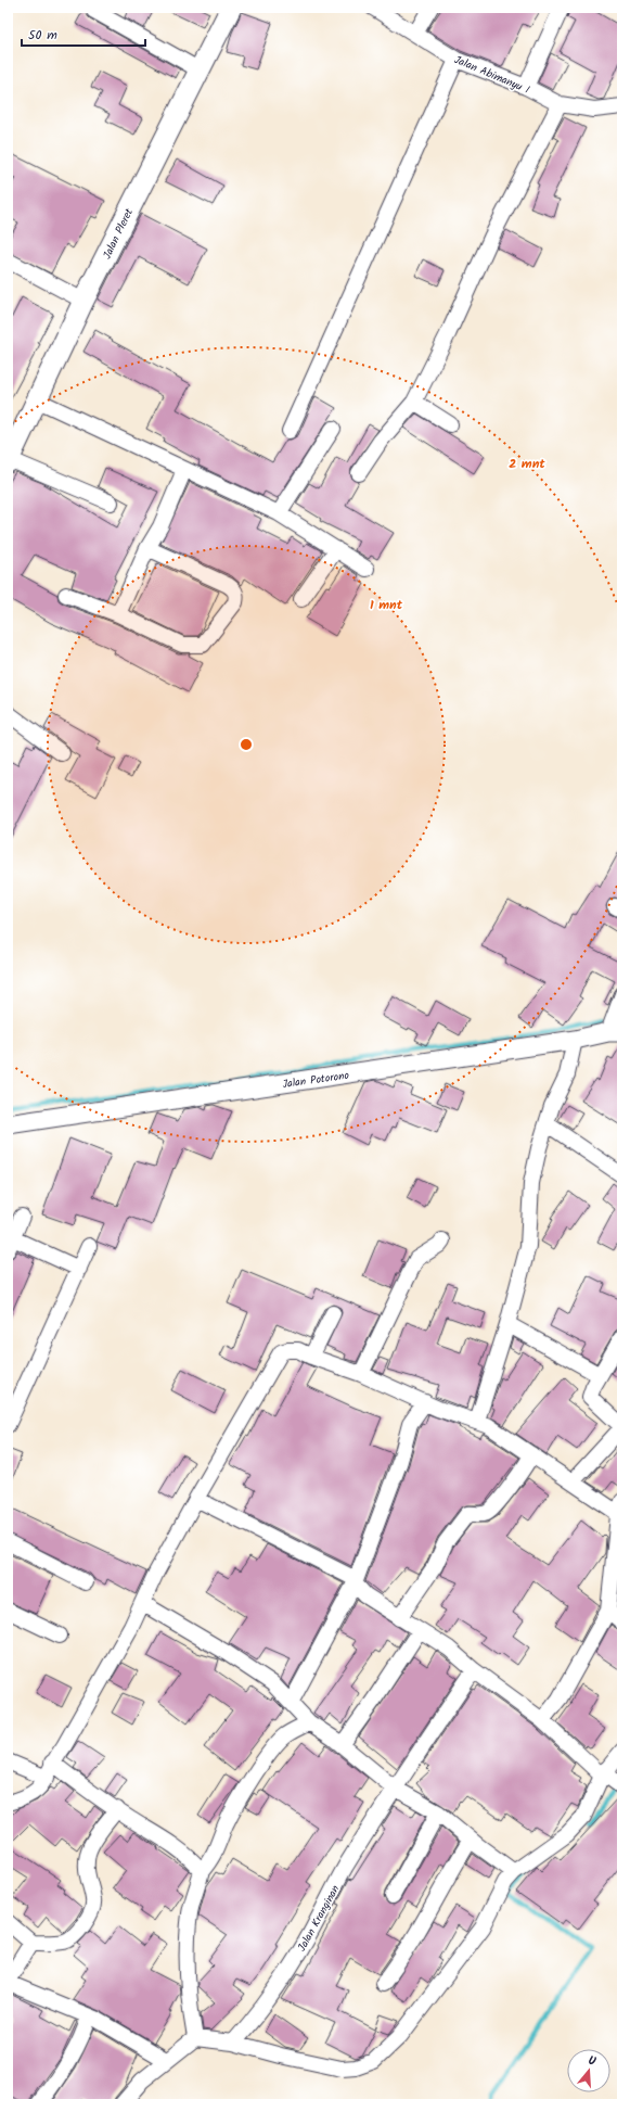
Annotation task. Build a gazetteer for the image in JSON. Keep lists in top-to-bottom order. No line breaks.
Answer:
{"streets":{"main road":["Jalan Pleret"],"street":["Jalan Abimanyu I","Jalan Potorono","Jalan Kranginan"]},"scale_bar":"50 m","north":"top","rings":["2 mnt","1 mnt"]}
